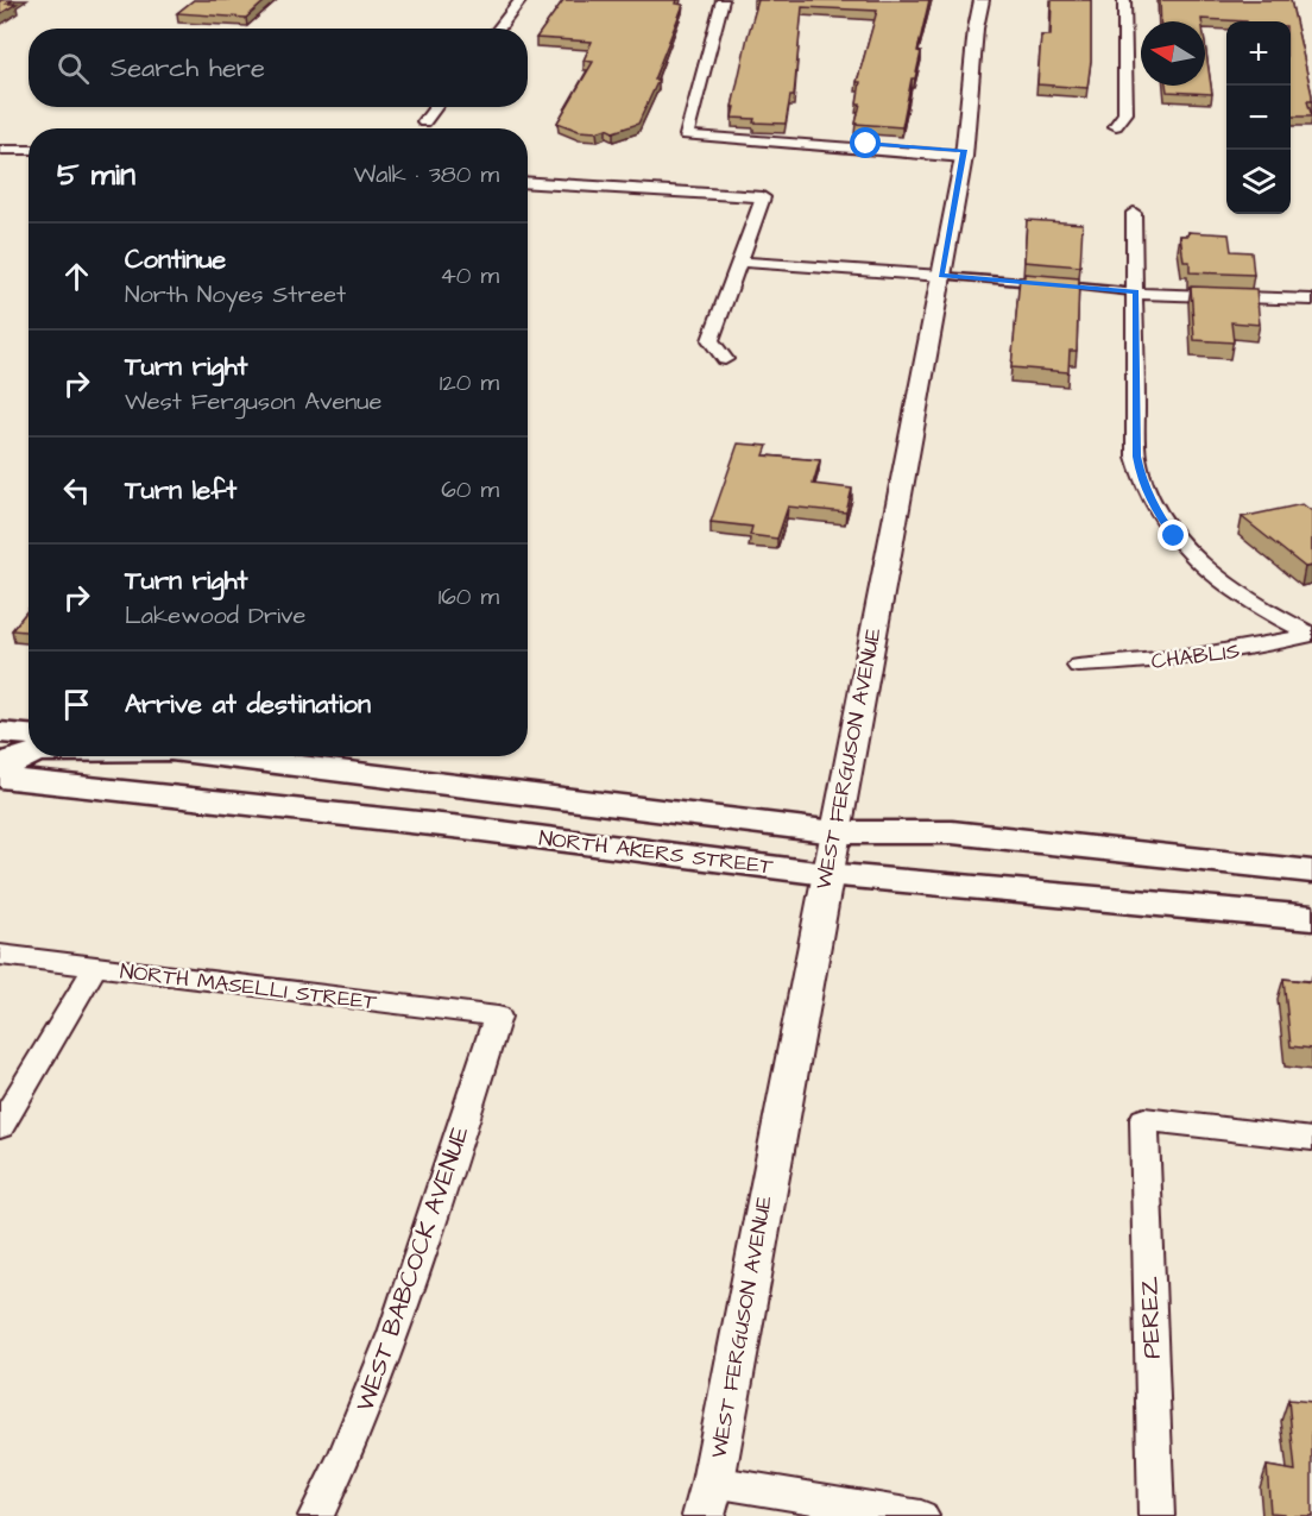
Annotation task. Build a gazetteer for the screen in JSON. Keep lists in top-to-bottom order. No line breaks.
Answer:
{"streets":{"main road":["NORTH AKERS STREET"],"street":["CHABLIS","WEST FERGUSON AVENUE","NORTH MASELLI STREET","WEST BABCOCK AVENUE","PEREZ"]},"crossings":[["WEST FERGUSON AVENUE","NORTH AKERS STREET"],["NORTH MASELLI STREET","WEST BABCOCK AVENUE"]],"north":"left","page":{"map_buttons":["+","−"],"search":"Search here","heading":["5 min","Walk · 380 m"],"list":[["Continue","North Noyes Street","40 m"],["Turn right","West Ferguson Avenue","120 m"],["Turn left","60 m"],["Turn right","Lakewood Drive","160 m"],"Arrive at destination"]}}
